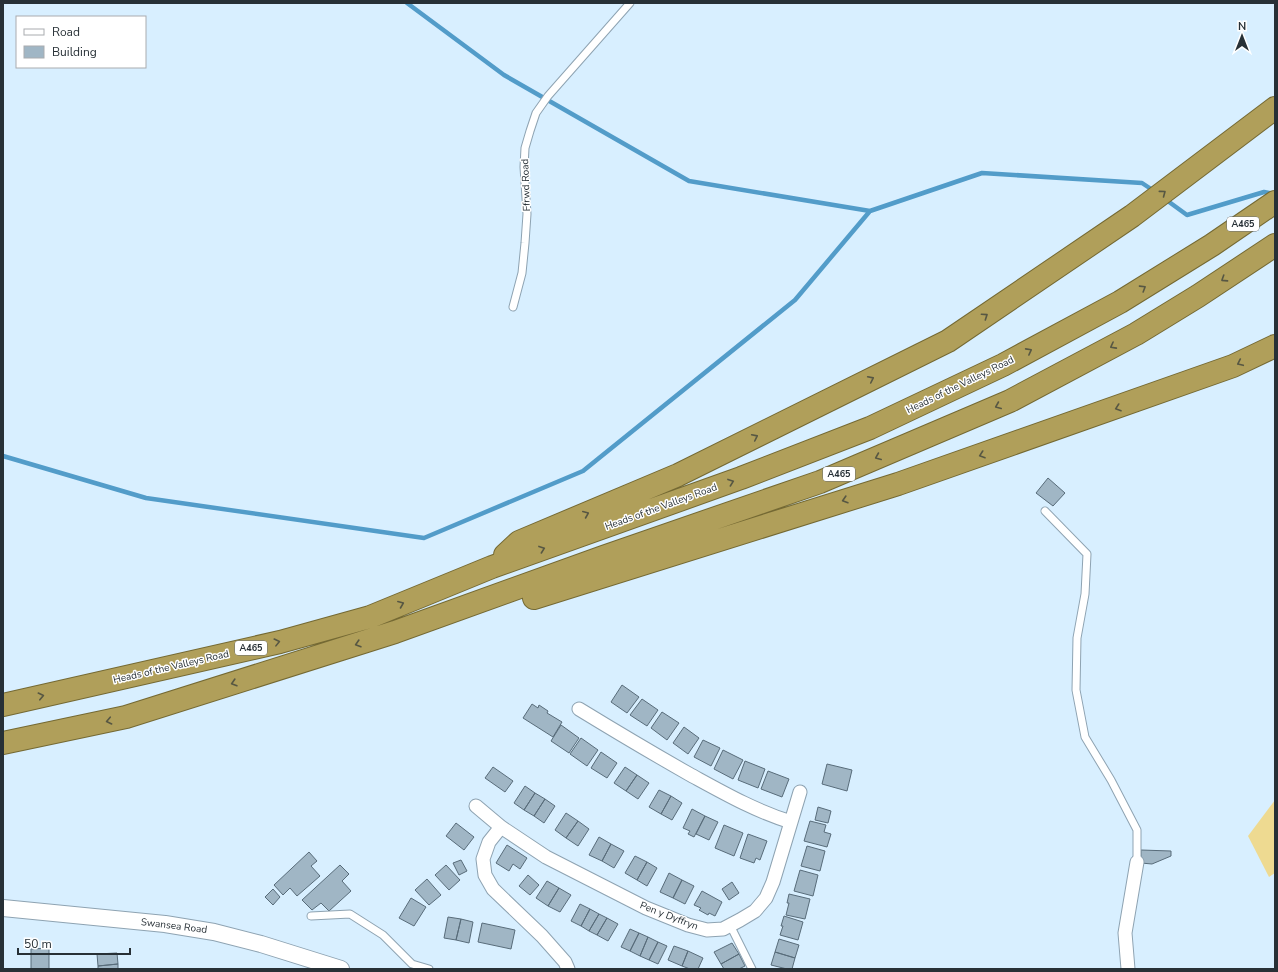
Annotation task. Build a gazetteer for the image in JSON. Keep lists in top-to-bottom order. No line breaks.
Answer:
{"streets":{"highway":["A465","Heads of the Valleys Road"],"street":["Pen y Dyffryn","Swansea Road"],"lane":["Ffrwd Road"]},"legend":["Road","Building"],"scale_bar":"50 m","north":"top"}
